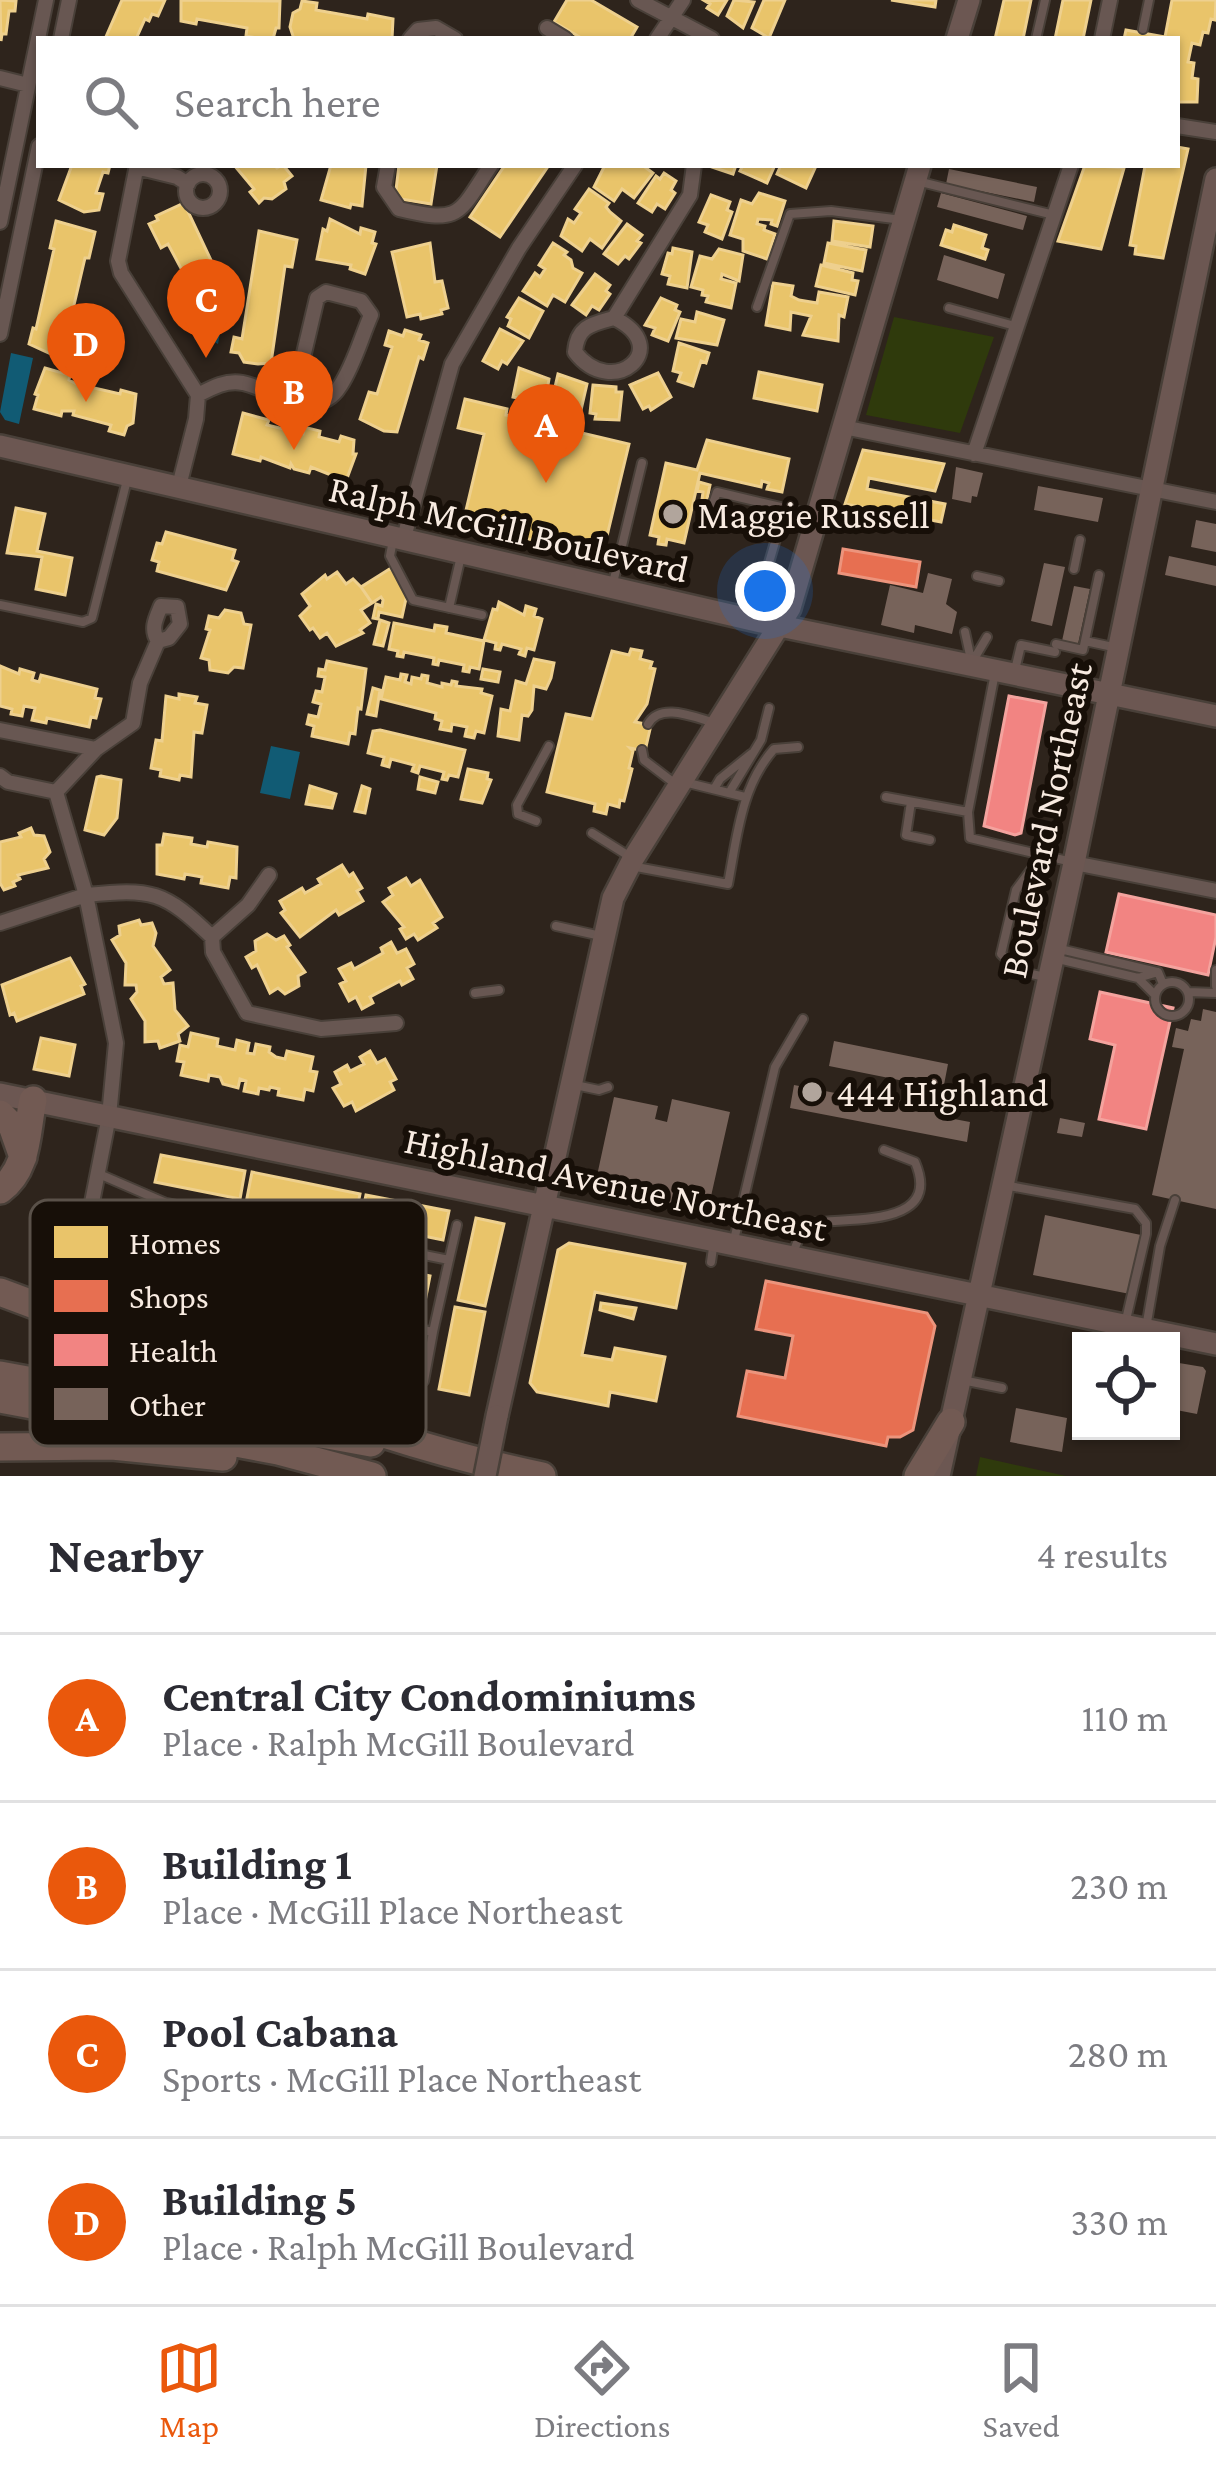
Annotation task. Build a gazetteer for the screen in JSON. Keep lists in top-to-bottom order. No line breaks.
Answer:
{"streets":{"main road":["Ralph McGill Boulevard","Boulevard Northeast","Highland Avenue Northeast"]},"crossings":[["Ralph McGill Boulevard","Boulevard Northeast"],["Boulevard Northeast","Highland Avenue Northeast"]],"places":["Maggie Russell","444 Highland"],"legend":["Homes","Shops","Health","Other"],"page":{"search":"Search here","pins":["C","D","B","A"],"heading":["Nearby","4 results"],"list":[{"mark":"A","name":"Central City Condominiums","note":"Place · Ralph McGill Boulevard","value":"110 m"},{"mark":"B","name":"Building 1","note":"Place · McGill Place Northeast","value":"230 m"},{"mark":"C","name":"Pool Cabana","note":"Sports · McGill Place Northeast","value":"280 m"},{"mark":"D","name":"Building 5","note":"Place · Ralph McGill Boulevard","value":"330 m"}],"nav":["Map","Directions","Saved"]}}
